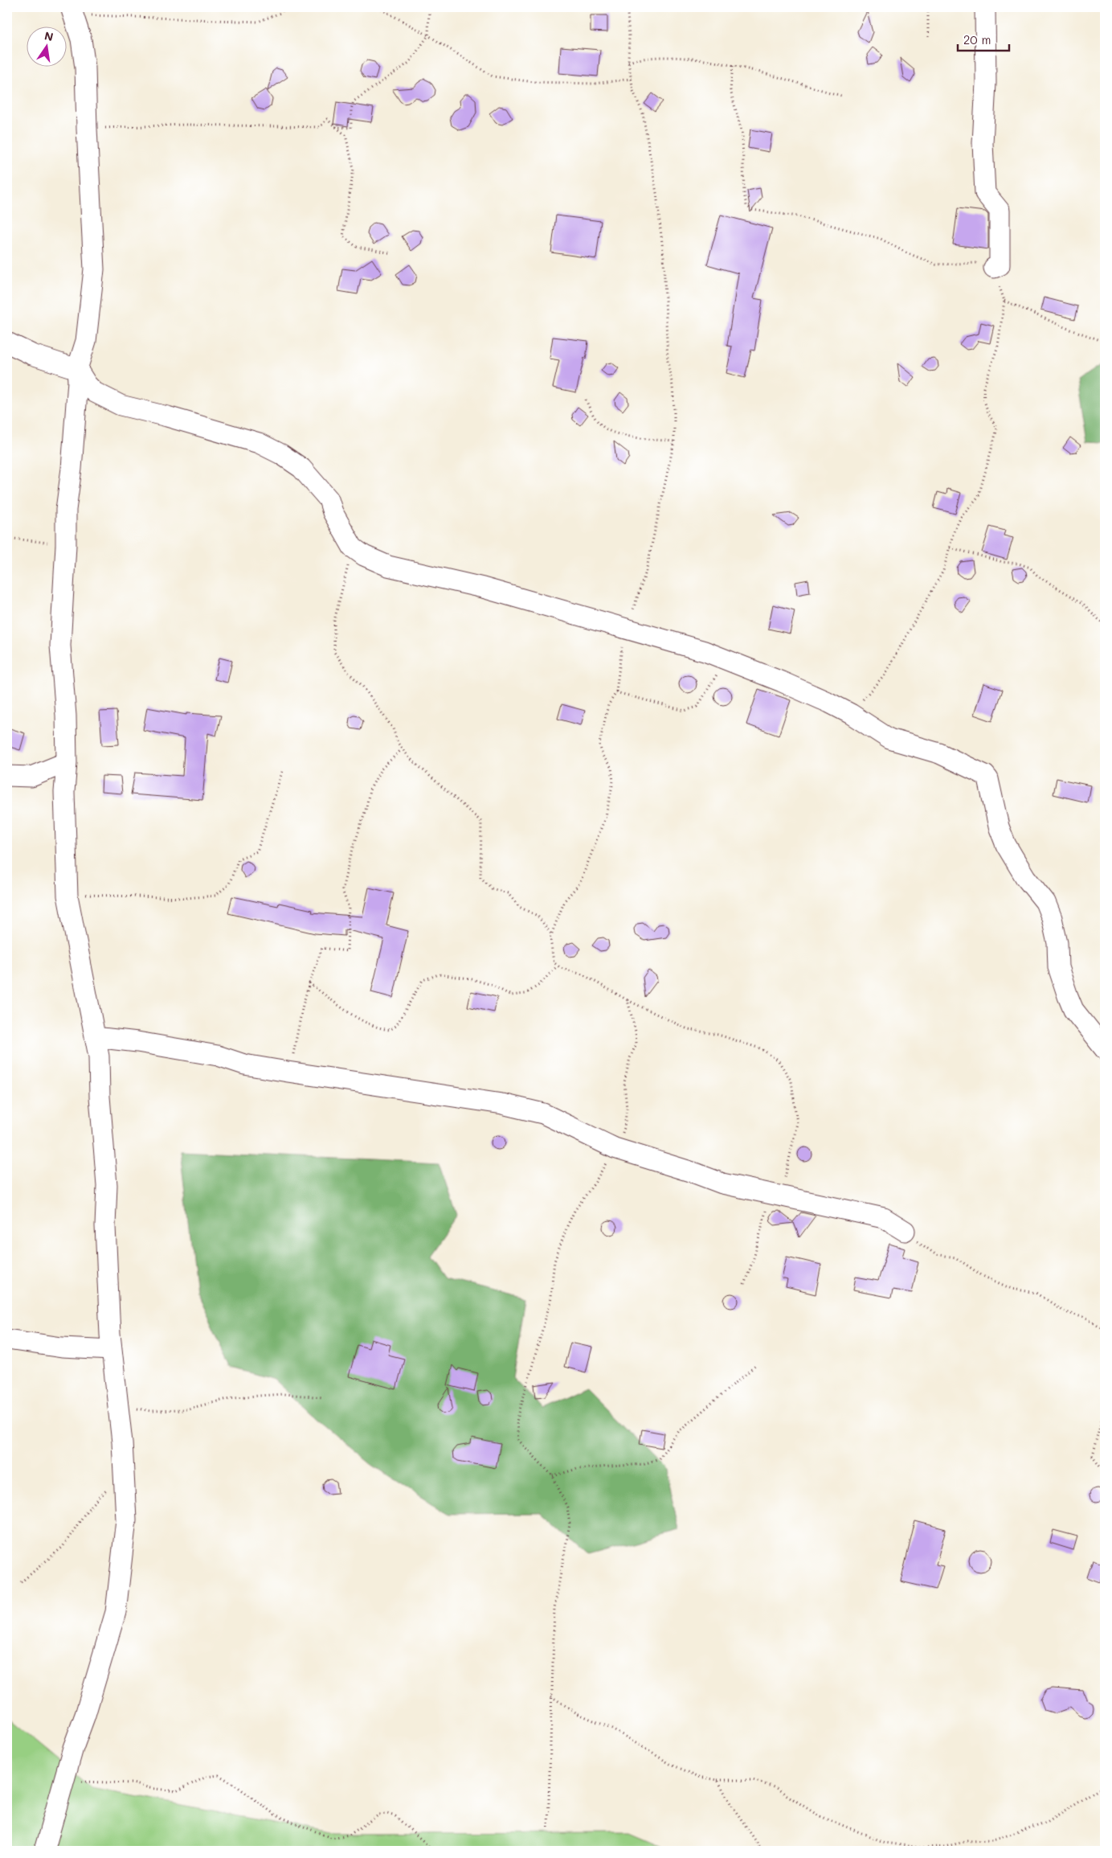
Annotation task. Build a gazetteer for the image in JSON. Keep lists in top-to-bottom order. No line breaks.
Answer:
{"scale_bar":"20 m","north":"top"}
